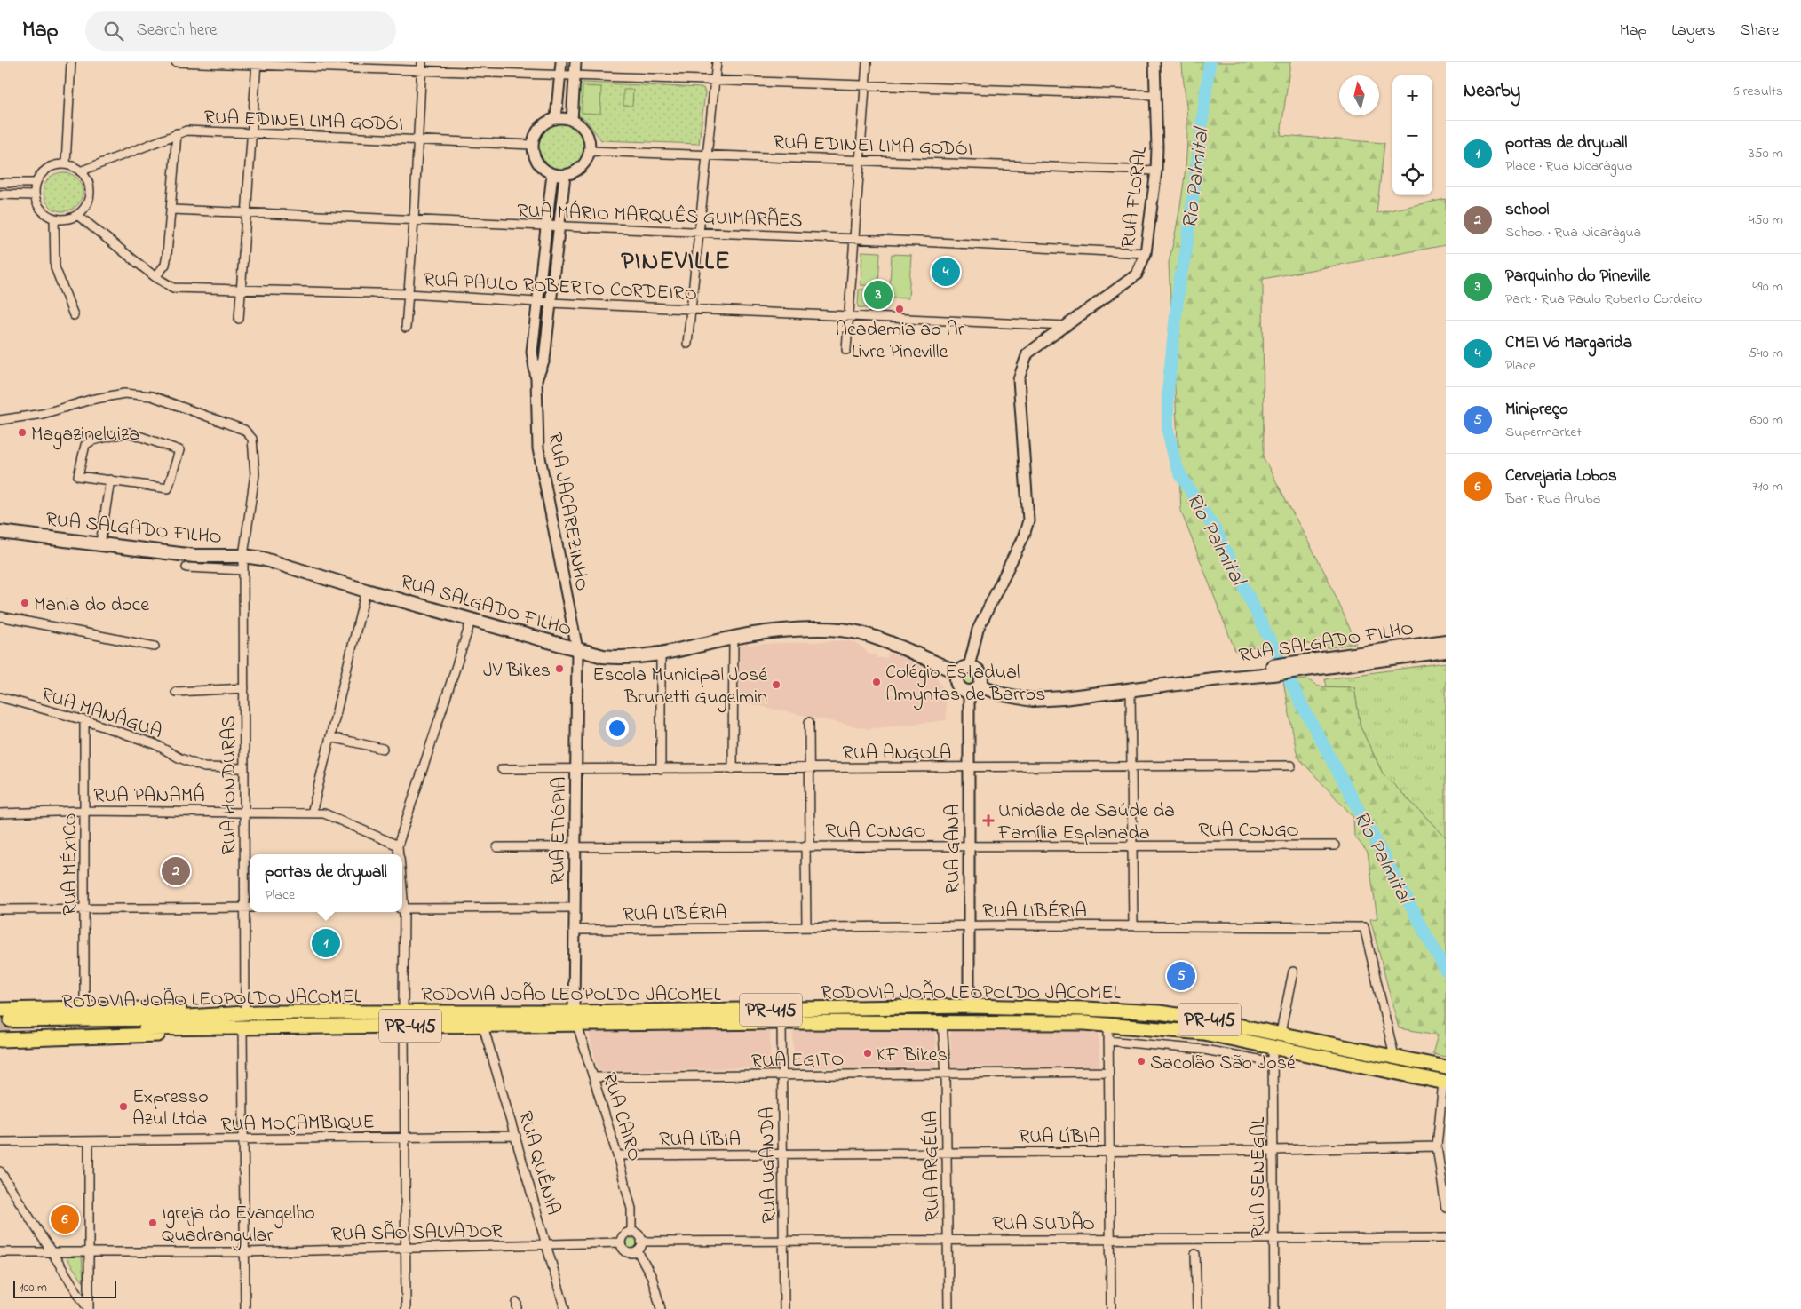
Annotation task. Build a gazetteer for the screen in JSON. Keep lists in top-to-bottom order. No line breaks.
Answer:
{"streets":{"highway":["RODOVIA JOÃO LEOPOLDO JACOMEL","PR-415"],"main road":["RUA SALGADO FILHO"],"street":["RUA EDINEI LIMA GODÓI","RUA FLORAL","RUA MÁRIO MARQUÊS GUIMARÃES","RUA PAULO ROBERTO CORDEIRO","RUA JACAREZINHO","RUA MANÁGUA","RUA ANGOLA","RUA HONDURAS","RUA PANAMÁ","RUA CONGO","RUA ETIÓPIA","RUA GANA","RUA MÉXICO","RUA LIBÉRIA","RUA EGITO","RUA CAIRO","RUA MOÇAMBIQUE","RUA LÍBIA","RUA QUÊNIA","RUA UGANDA","RUA ARGÉLIA","RUA SENEGAL","RUA SUDÃO","RUA SÃO SALVADOR"]},"crossings":[["RUA EDINEI LIMA GODÓI","RUA FLORAL"],["RUA EDINEI LIMA GODÓI","RUA PAULO ROBERTO CORDEIRO"],["RUA EDINEI LIMA GODÓI","RUA JACAREZINHO"],["RUA FLORAL","RUA MÁRIO MARQUÊS GUIMARÃES"],["RUA FLORAL","RUA PAULO ROBERTO CORDEIRO"],["RUA FLORAL","RUA SALGADO FILHO"],["RUA FLORAL","RUA GANA"],["RUA MÁRIO MARQUÊS GUIMARÃES","RUA JACAREZINHO"],["RUA PAULO ROBERTO CORDEIRO","RUA JACAREZINHO"],["RUA JACAREZINHO","RUA SALGADO FILHO"],["RUA JACAREZINHO","RUA ETIÓPIA"],["RUA SALGADO FILHO","RUA HONDURAS"],["RUA SALGADO FILHO","RUA ETIÓPIA"],["RUA SALGADO FILHO","RUA GANA"],["RUA MANÁGUA","RUA HONDURAS"],["RUA MANÁGUA","RUA MÉXICO"],["RUA ANGOLA","RUA ETIÓPIA"],["RUA ANGOLA","RUA GANA"],["RUA HONDURAS","RUA PANAMÁ"],["RUA HONDURAS","RODOVIA JOÃO LEOPOLDO JACOMEL"],["RUA PANAMÁ","RUA MÉXICO"],["RUA CONGO","RUA ETIÓPIA"],["RUA CONGO","RUA GANA"],["RUA ETIÓPIA","RUA LIBÉRIA"],["RUA ETIÓPIA","RODOVIA JOÃO LEOPOLDO JACOMEL"],["RUA ETIÓPIA","RUA CAIRO"],["RUA GANA","RUA LIBÉRIA"],["RUA GANA","RODOVIA JOÃO LEOPOLDO JACOMEL"],["RUA LIBÉRIA","RODOVIA JOÃO LEOPOLDO JACOMEL"],["RODOVIA JOÃO LEOPOLDO JACOMEL","RUA CAIRO"],["RODOVIA JOÃO LEOPOLDO JACOMEL","RUA QUÊNIA"],["RODOVIA JOÃO LEOPOLDO JACOMEL","RUA UGANDA"],["RODOVIA JOÃO LEOPOLDO JACOMEL","RUA ARGÉLIA"],["RODOVIA JOÃO LEOPOLDO JACOMEL","RUA SENEGAL"],["RUA EGITO","RUA CAIRO"],["RUA EGITO","RUA UGANDA"],["RUA EGITO","RUA ARGÉLIA"],["RUA CAIRO","RUA LÍBIA"],["RUA CAIRO","RUA SUDÃO"],["RUA CAIRO","RUA SÃO SALVADOR"],["RUA MOÇAMBIQUE","RUA QUÊNIA"],["RUA LÍBIA","RUA UGANDA"],["RUA LÍBIA","RUA ARGÉLIA"],["RUA LÍBIA","RUA SENEGAL"],["RUA QUÊNIA","RUA SÃO SALVADOR"],["RUA UGANDA","RUA SUDÃO"],["RUA ARGÉLIA","RUA SUDÃO"],["RUA SENEGAL","RUA SUDÃO"],["RUA SUDÃO","RUA SÃO SALVADOR"]],"districts":["PINEVILLE"],"water":["Rio Palmital"],"places":{"other":["Academia ao Ar Livre Pineville","Magazineluiza","Mania do doce","JV Bikes","Colégio Estadual Amyntas de Barros","Escola Municipal José Brunetti Gugelmin","KF Bikes","Sacolão São José","Expresso Azul Ltda","Igreja do Evangelho Quadrangular"],"health":["Unidade de Saúde da Família Esplanada"]},"scale_bar":"100 m","north":"top","page":{"header":"Map","search":"Search here","nav":["Map","Layers","Share"],"heading":["Nearby","6 results"],"map_buttons":["+","−"],"list":[{"mark":"1","name":"portas de drywall","note":"Place · Rua Nicarágua","value":"350 m"},{"mark":"2","name":"school","note":"School · Rua Nicarágua","value":"450 m"},{"mark":"3","name":"Parquinho do Pineville","note":"Park · Rua Paulo Roberto Cordeiro","value":"490 m"},{"mark":"4","name":"CMEI Vó Margarida","note":"Place","value":"540 m"},{"mark":"5","name":"Minipreço","note":"Supermarket","value":"600 m"},{"mark":"6","name":"Cervejaria Lobos","note":"Bar · Rua Aruba","value":"710 m"}],"pins":["4","3","2","1","5","6"],"popup":["portas de drywall","Place"],"scale":"100 m"}}
